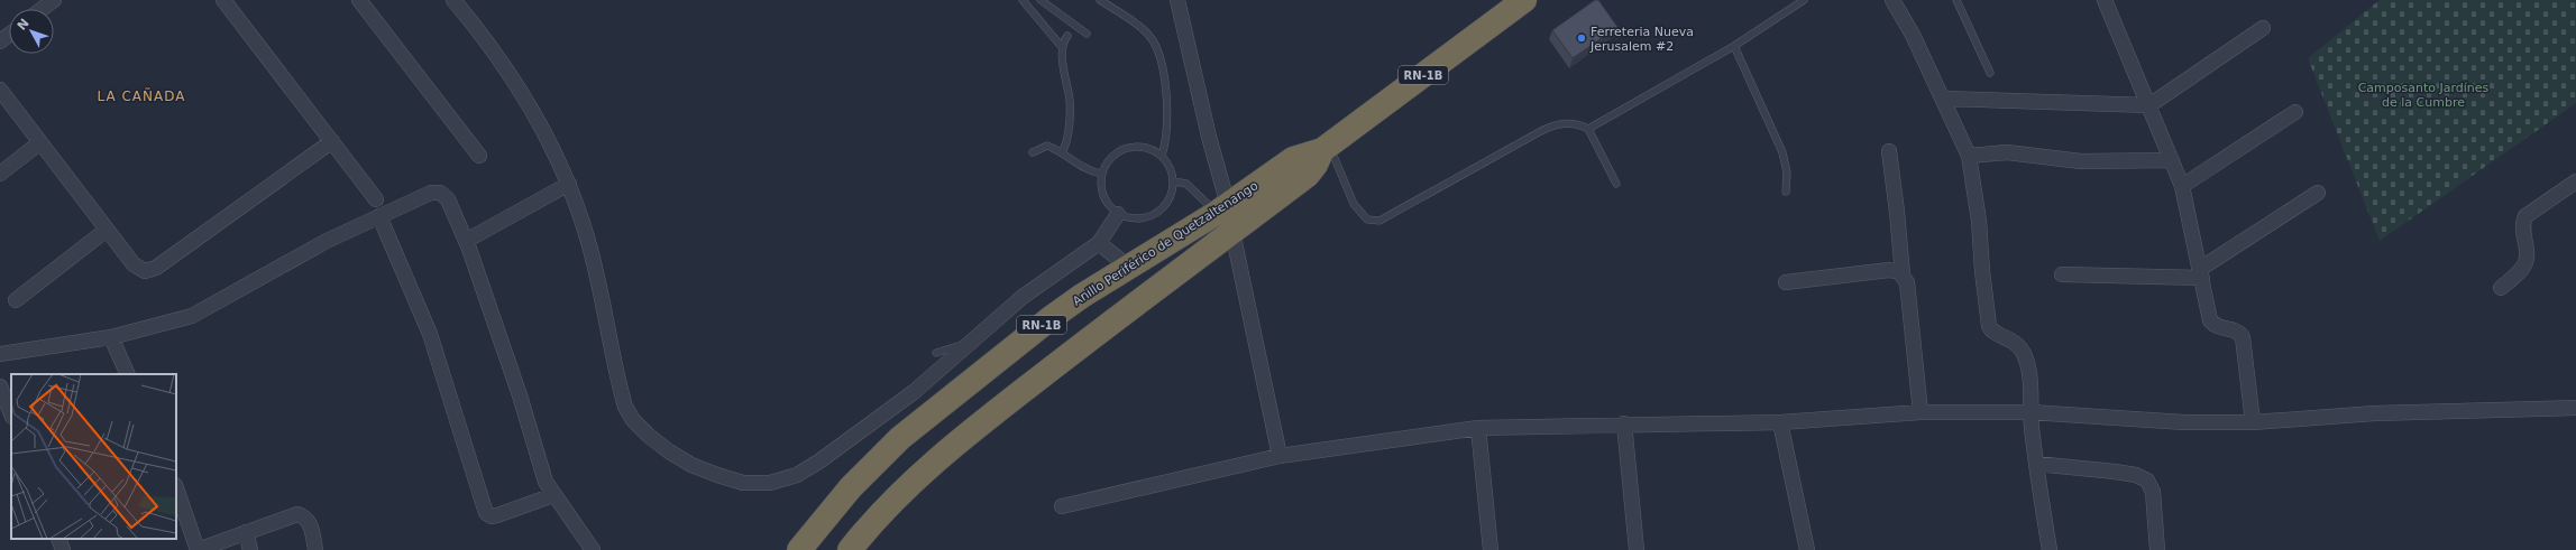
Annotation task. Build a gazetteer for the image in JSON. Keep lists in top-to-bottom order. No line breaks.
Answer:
{"streets":{"highway":["RN-1B","Anillo Periférico de Quetzaltenango"]},"districts":["LA CAÑADA"],"parks":["Camposanto Jardínes de la Cumbre"],"places":["Ferreteria Nueva Jerusalem #2"],"north":"top left"}
